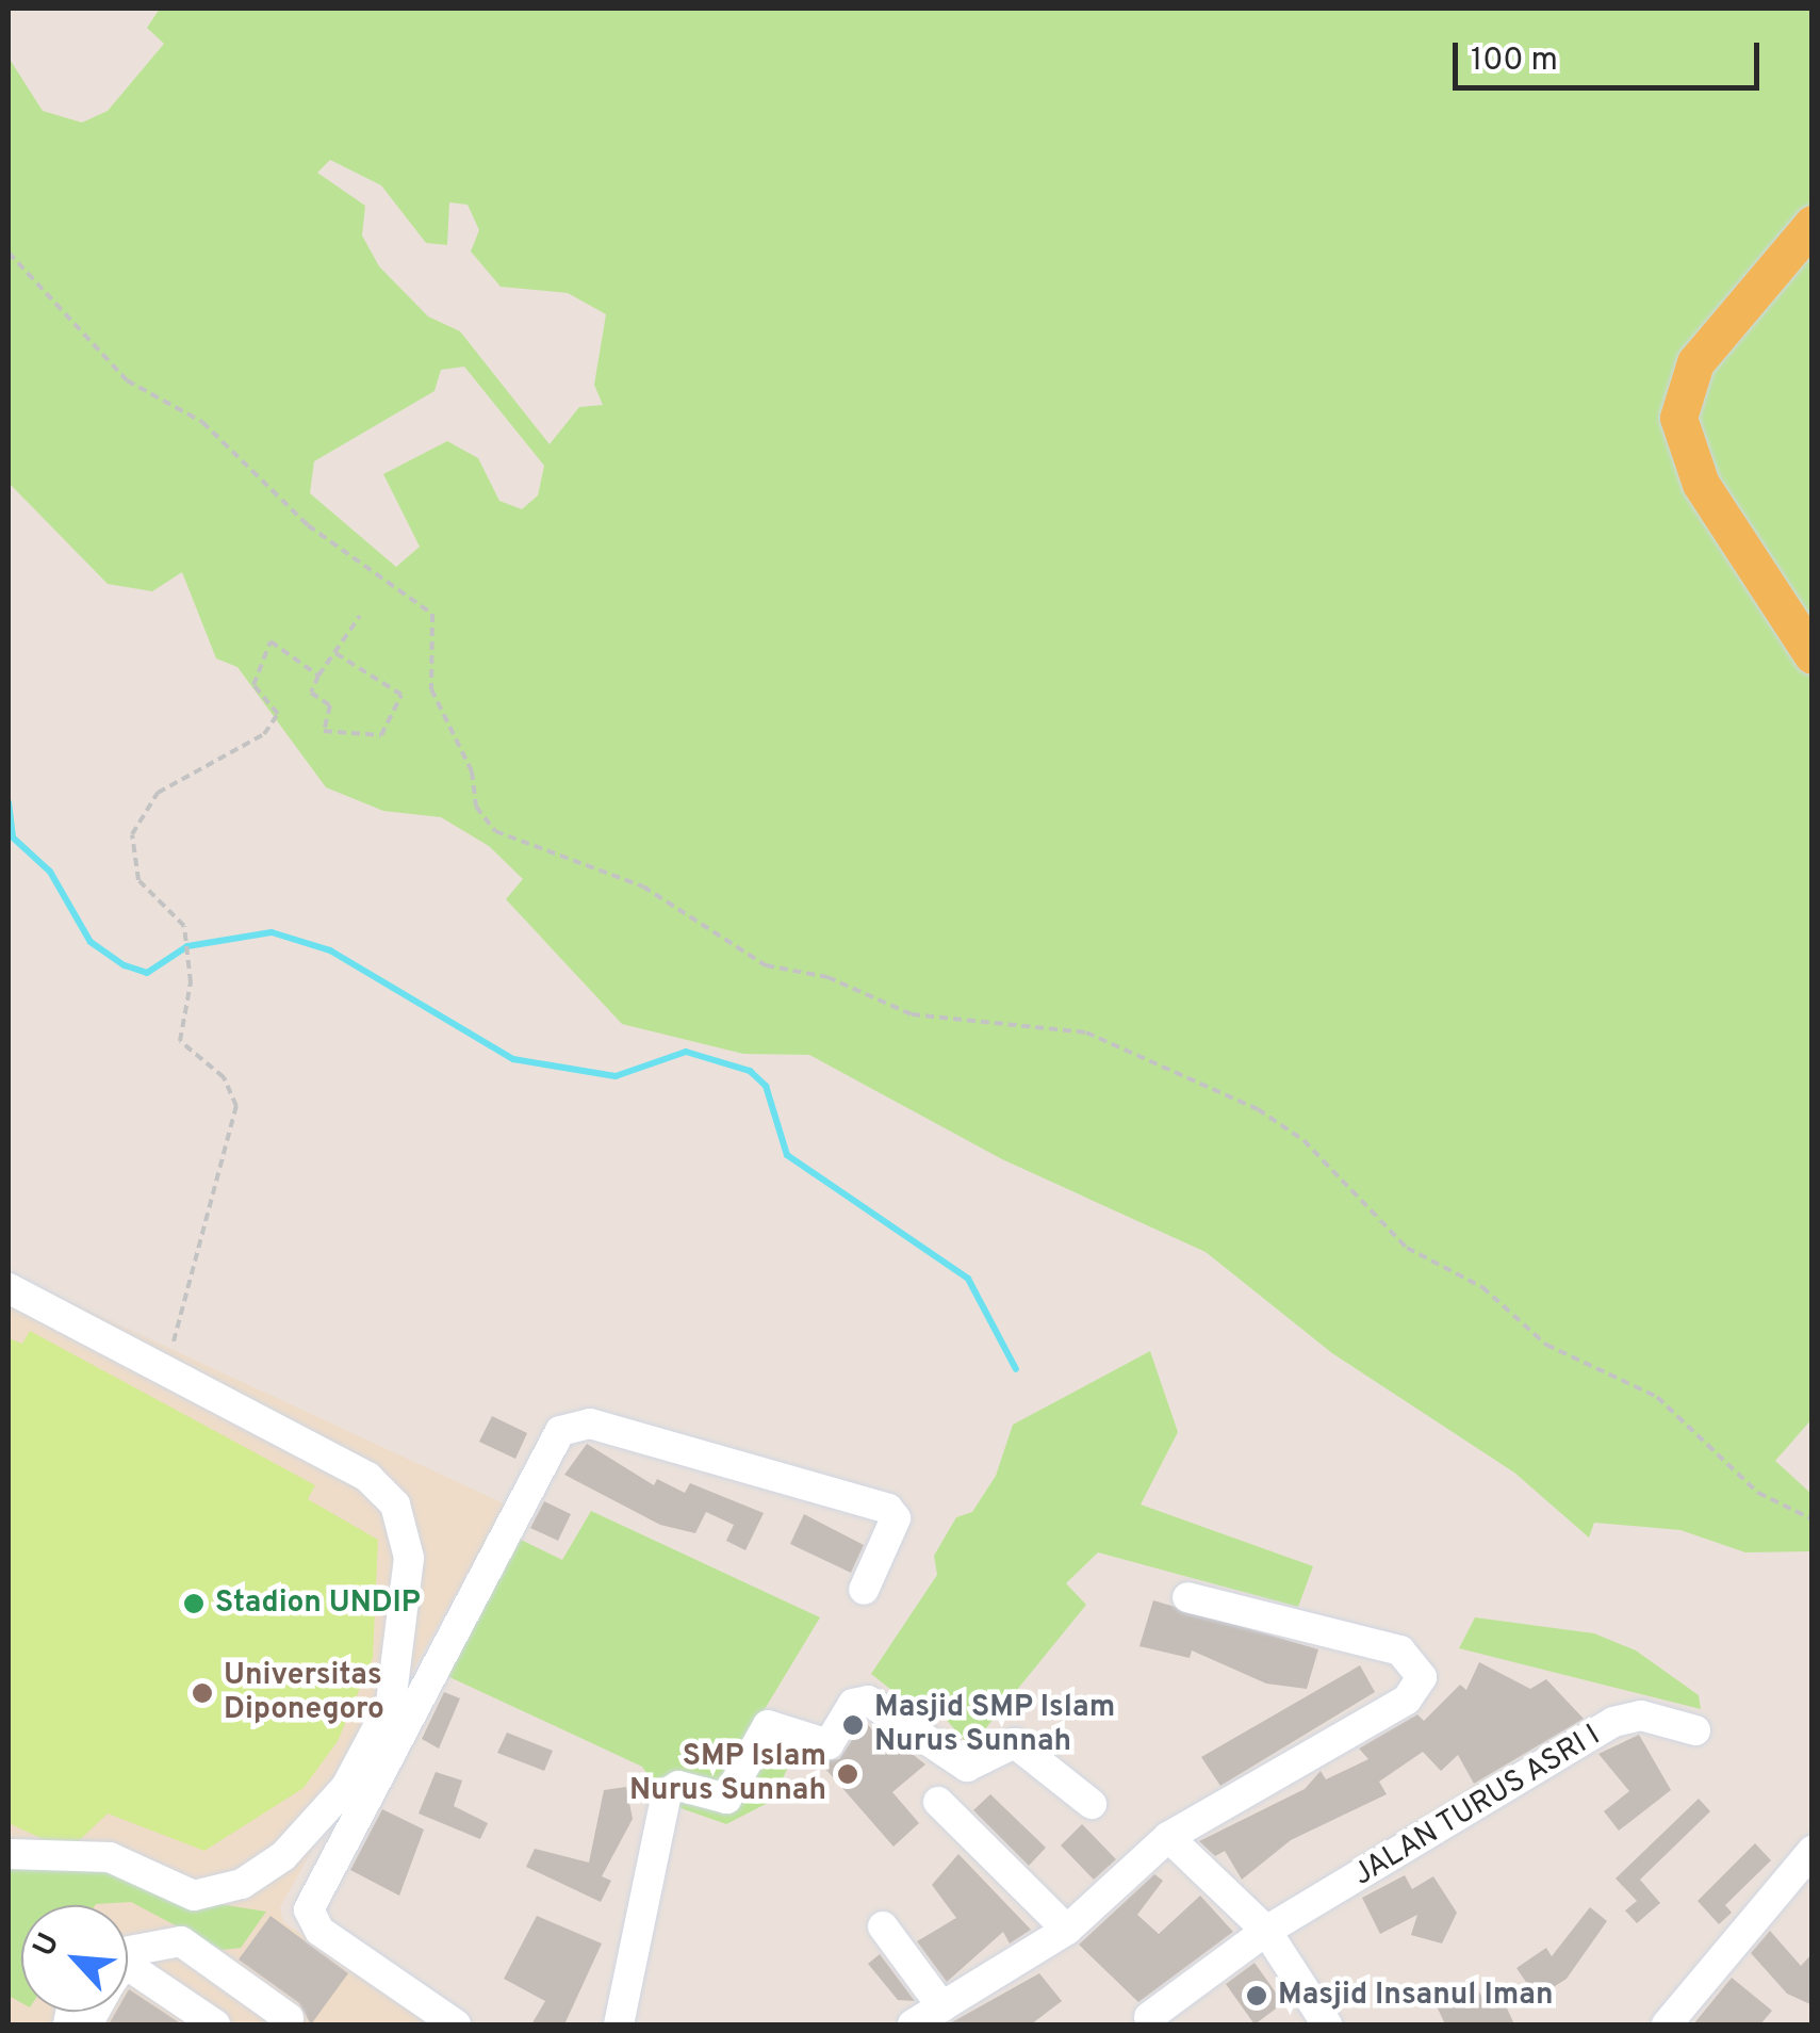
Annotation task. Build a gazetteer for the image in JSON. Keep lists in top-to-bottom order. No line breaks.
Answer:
{"streets":{"street":["JALAN TURUS ASRI I"]},"places":["Stadion UNDIP","Universitas Diponegoro","Masjid SMP Islam Nurus Sunnah","SMP Islam Nurus Sunnah","Masjid Insanul Iman"],"scale_bar":"100 m","north":"top left"}
